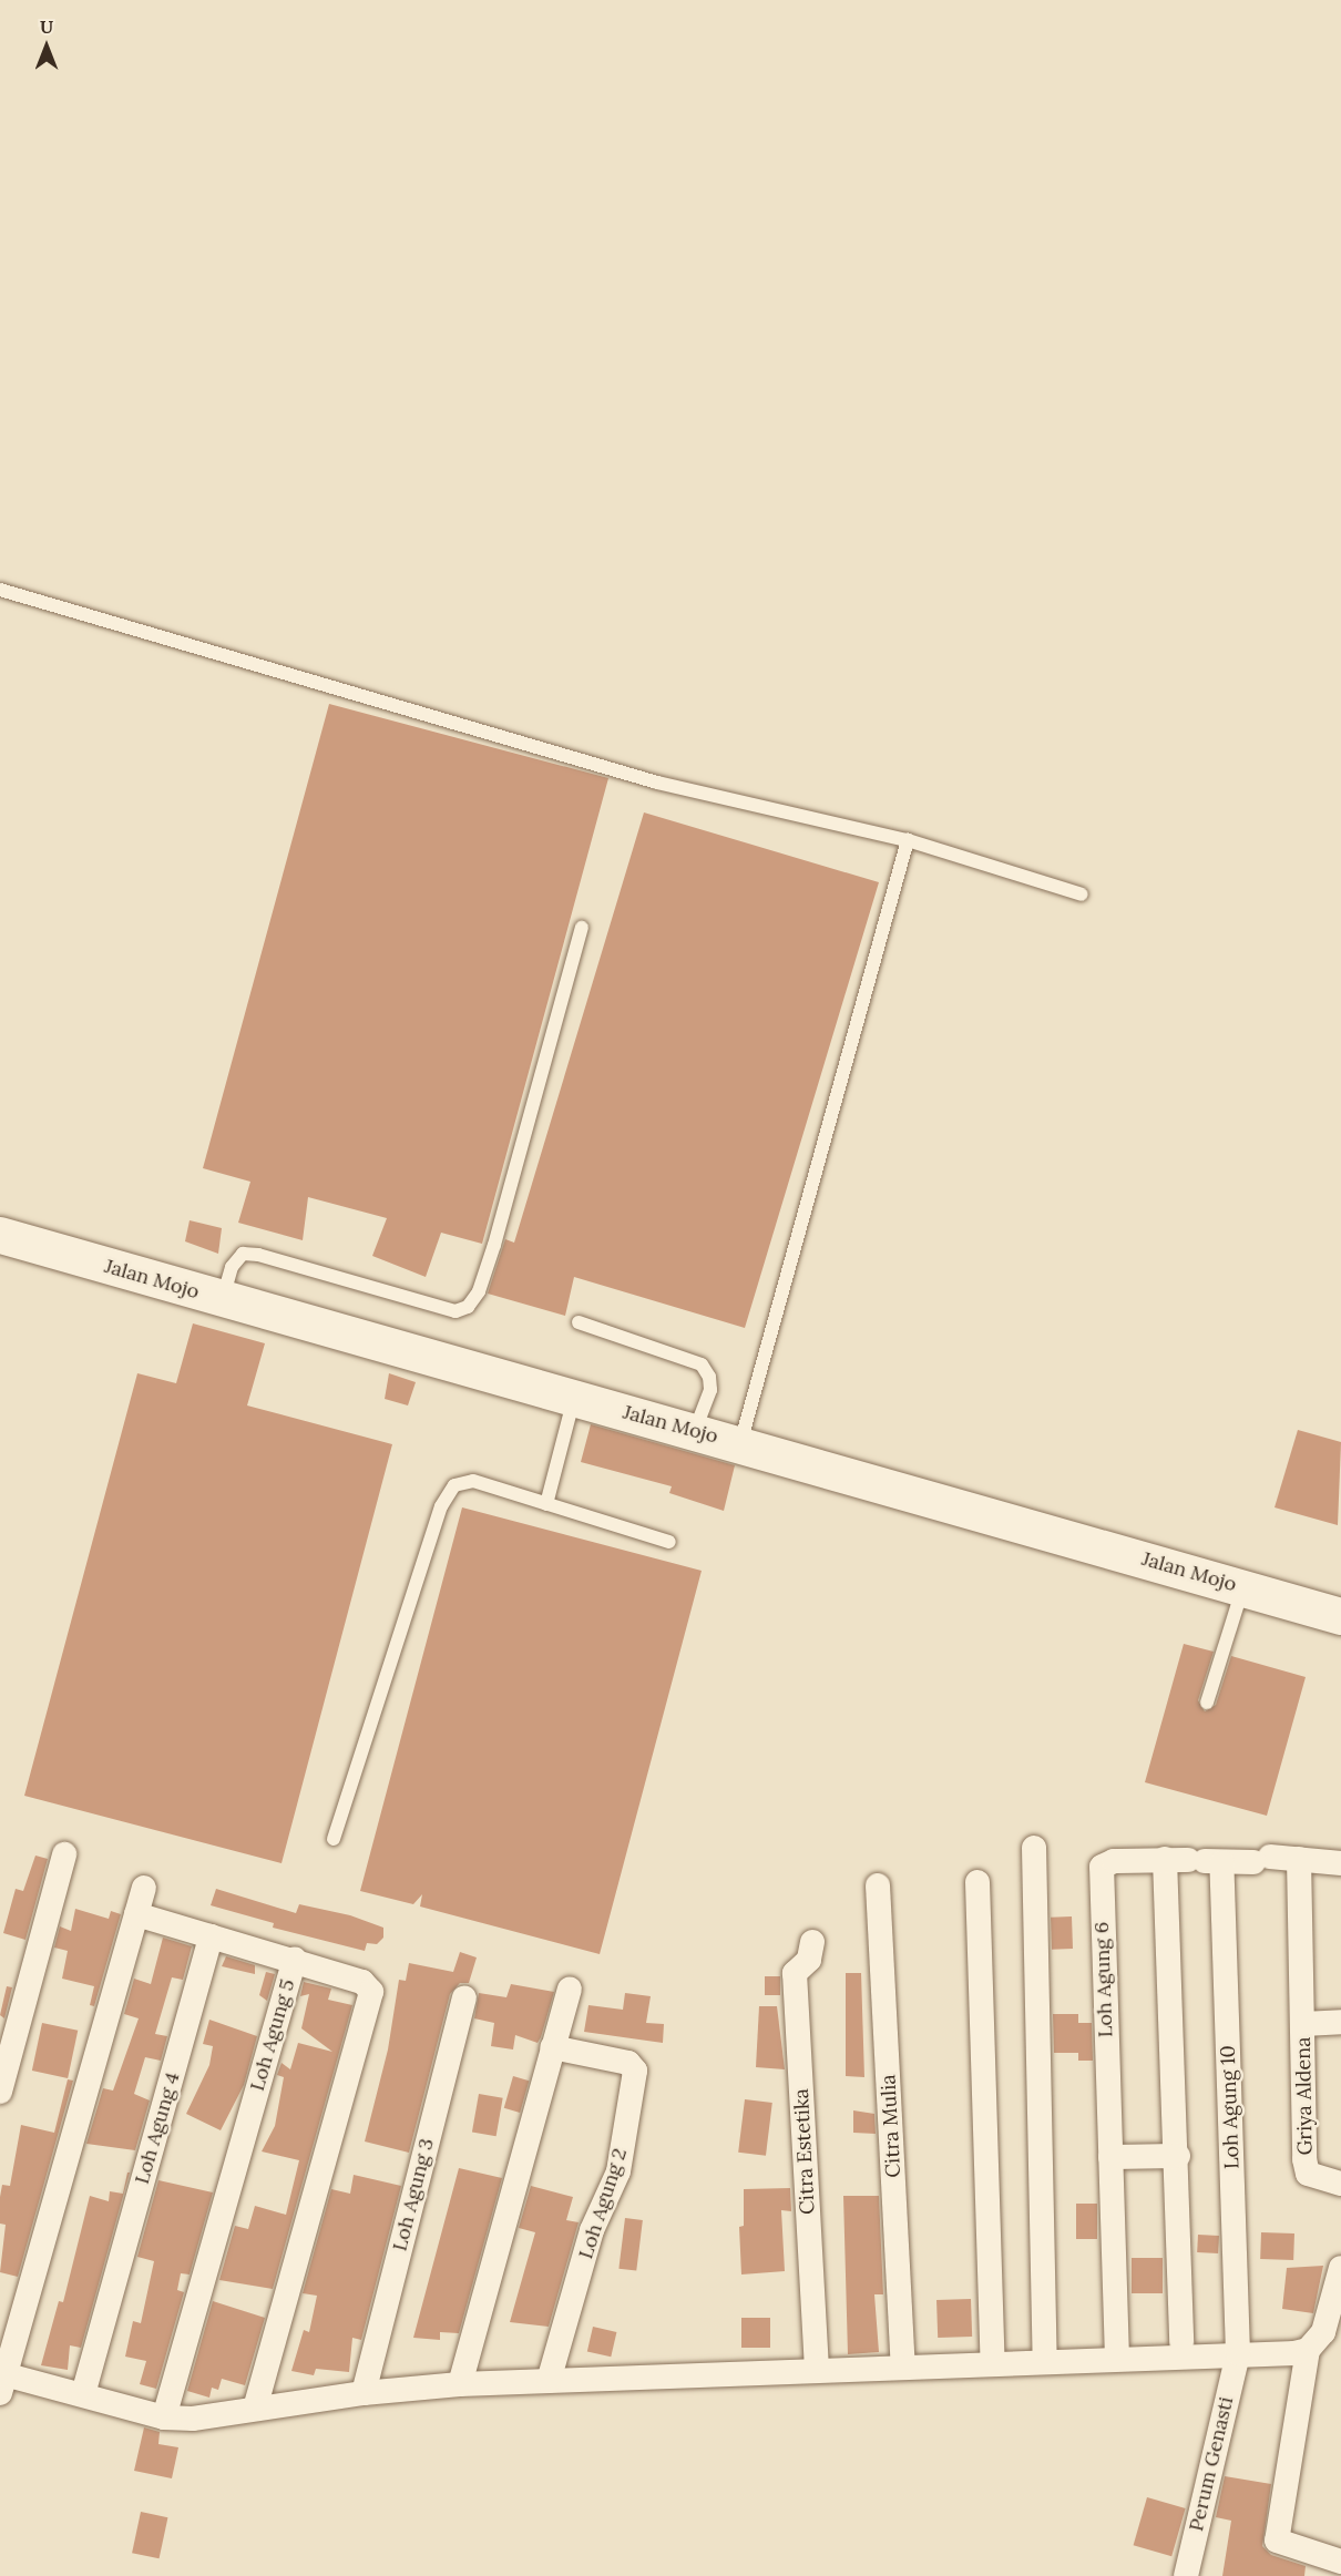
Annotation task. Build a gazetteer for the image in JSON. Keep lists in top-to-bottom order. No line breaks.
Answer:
{"streets":{"street":["Jalan Mojo","Loh Agung 6","Loh Agung 5","Griya Aldena","Loh Agung 10","Citra Mulia","Loh Agung 4","Citra Estetika","Loh Agung 3","Loh Agung 2","Perum Genasti"]},"crossings":[["Loh Agung 6","Loh Agung 10"],["Loh Agung 10","Perum Genasti"]],"north":"top"}
